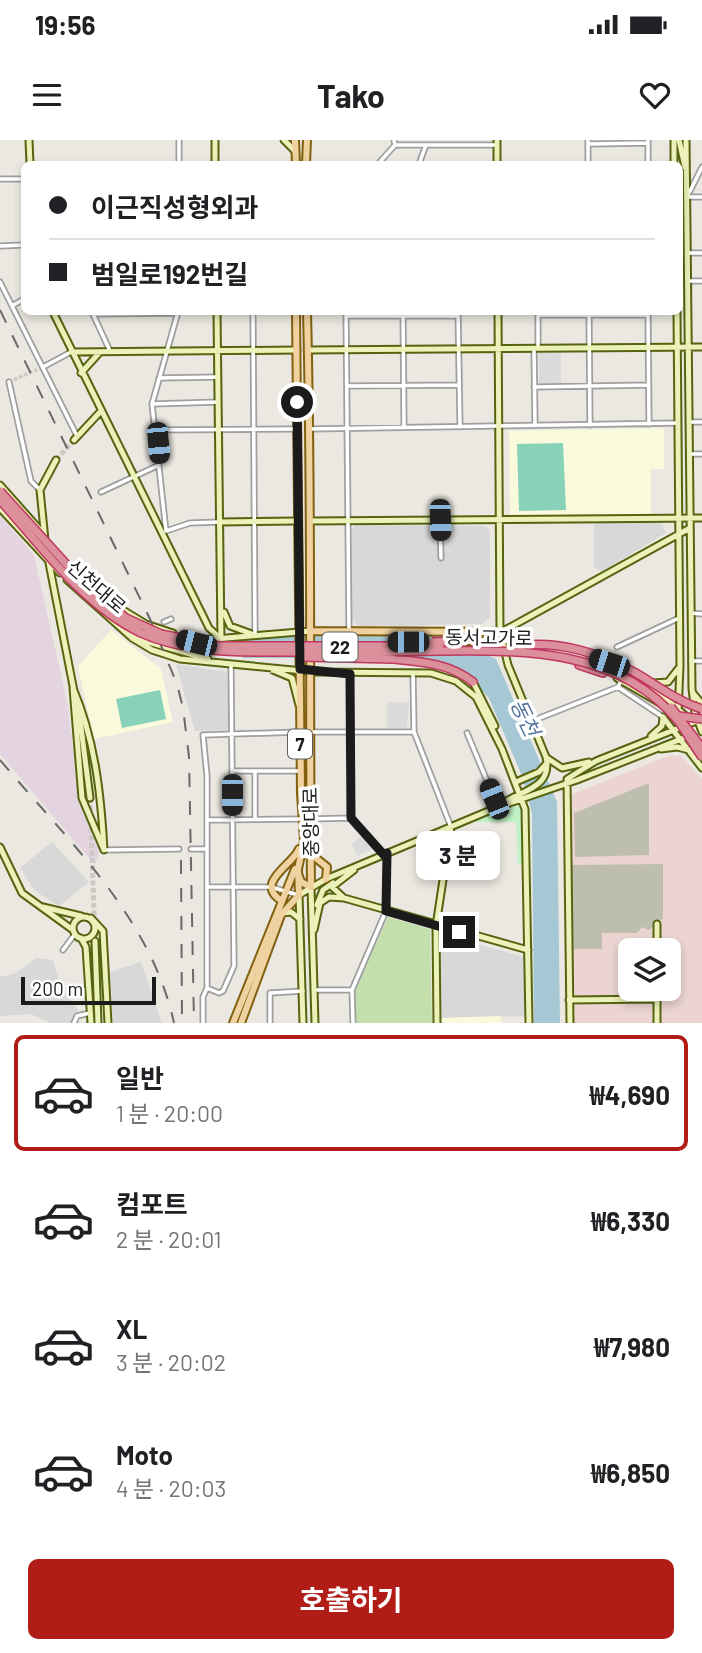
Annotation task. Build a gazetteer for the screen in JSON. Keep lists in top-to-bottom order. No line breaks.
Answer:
{"streets":{"highway":["동서고가로","22"],"main road":["신천대로","7","중앙대로"]},"crossings":[["신천대로","중앙대로"]],"water":["동천"],"scale_bar":"200 m","page":{"status":"19:56","header":"Tako","banner":["이근직성형외과","범일로192번길"],"bubble":"3 분","scale":"200 m","list":[{"name":"일반","note":"1 분 · 20:00","value":"₩4,690"},{"name":"컴포트","note":"2 분 · 20:01","value":"₩6,330"},{"name":"XL","note":"3 분 · 20:02","value":"₩7,980"},{"name":"Moto","note":"4 분 · 20:03","value":"₩6,850"}],"buttons":"호출하기"}}
